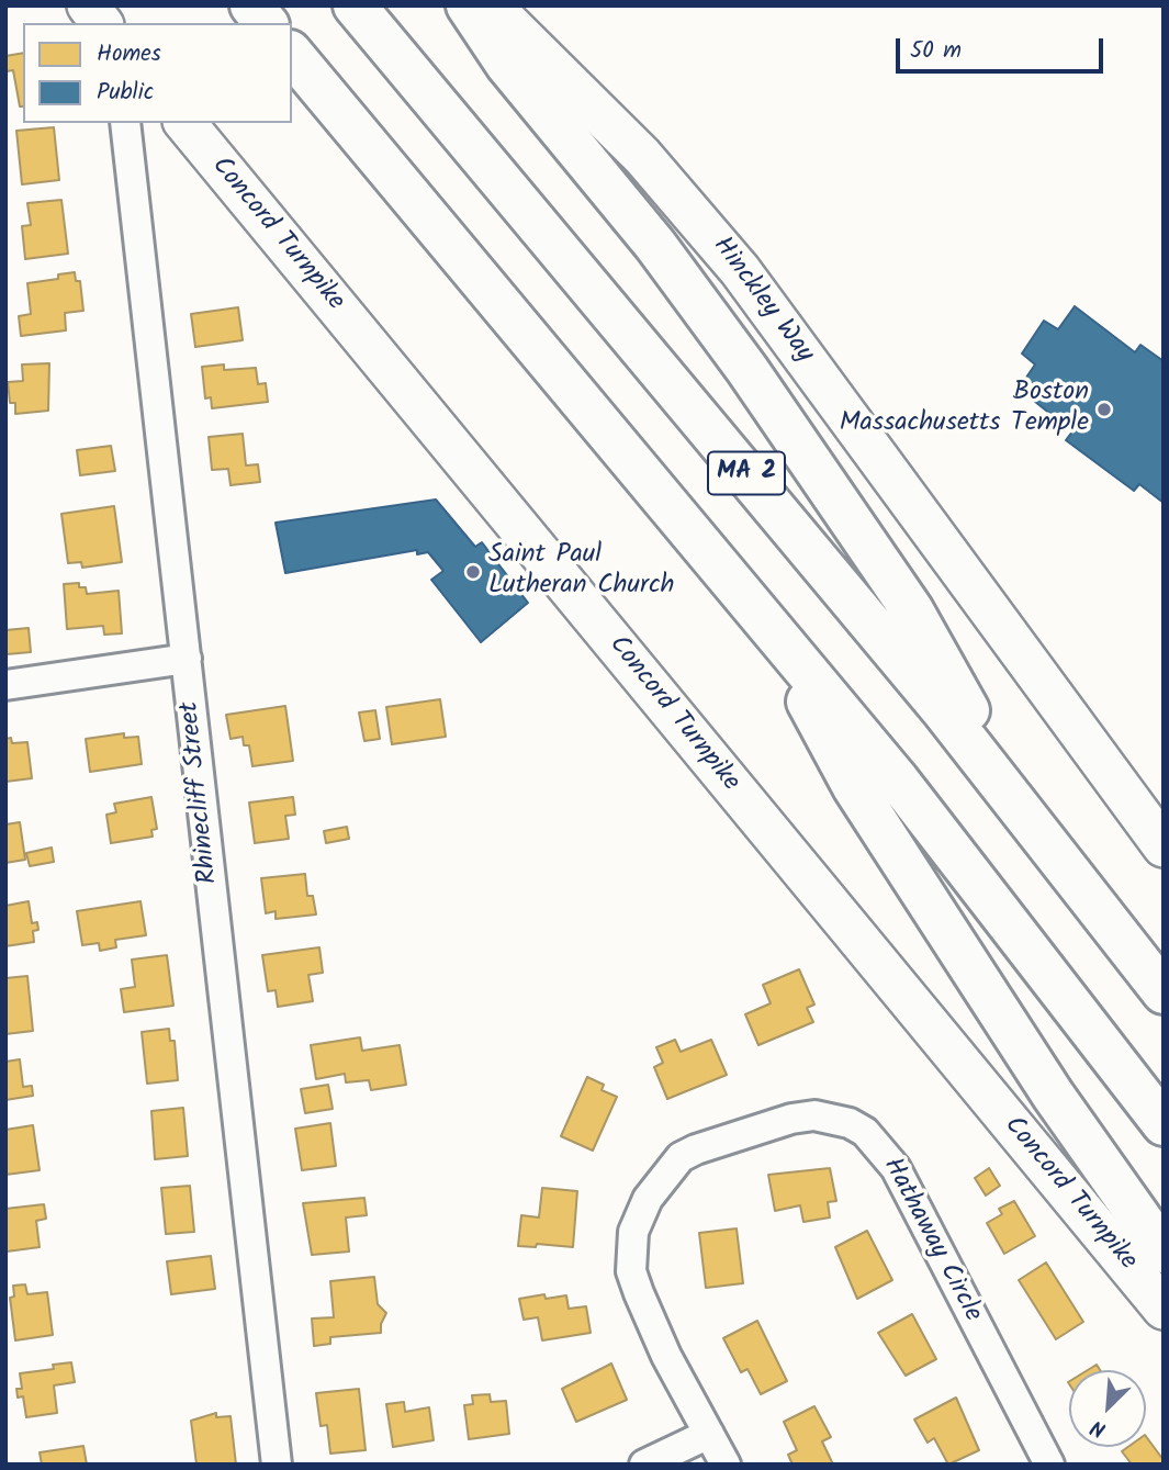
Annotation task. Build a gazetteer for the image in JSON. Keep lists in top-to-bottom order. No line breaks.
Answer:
{"streets":{"highway":["MA 2"],"main road":["Concord Turnpike","Hinckley Way"],"street":["Rhinecliff Street","Hathaway Circle"]},"places":["Boston Massachusetts Temple","Saint Paul Lutheran Church"],"legend":["Homes","Public"],"scale_bar":"50 m","north":"bottom left"}
